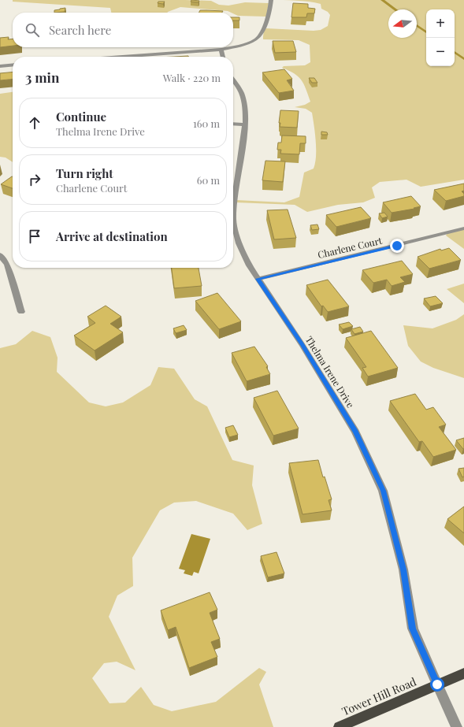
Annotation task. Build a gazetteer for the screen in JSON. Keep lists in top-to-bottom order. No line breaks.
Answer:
{"streets":{"main road":["Tower Hill Road"],"street":["Charlene Court","Thelma Irene Drive"]},"crossings":[["Charlene Court","Thelma Irene Drive"],["Thelma Irene Drive","Tower Hill Road"]],"north":"left","page":{"map_buttons":["+","−"],"search":"Search here","heading":["3 min","Walk · 220 m"],"list":[["Continue","Thelma Irene Drive","160 m"],["Turn right","Charlene Court","60 m"],"Arrive at destination"]}}
